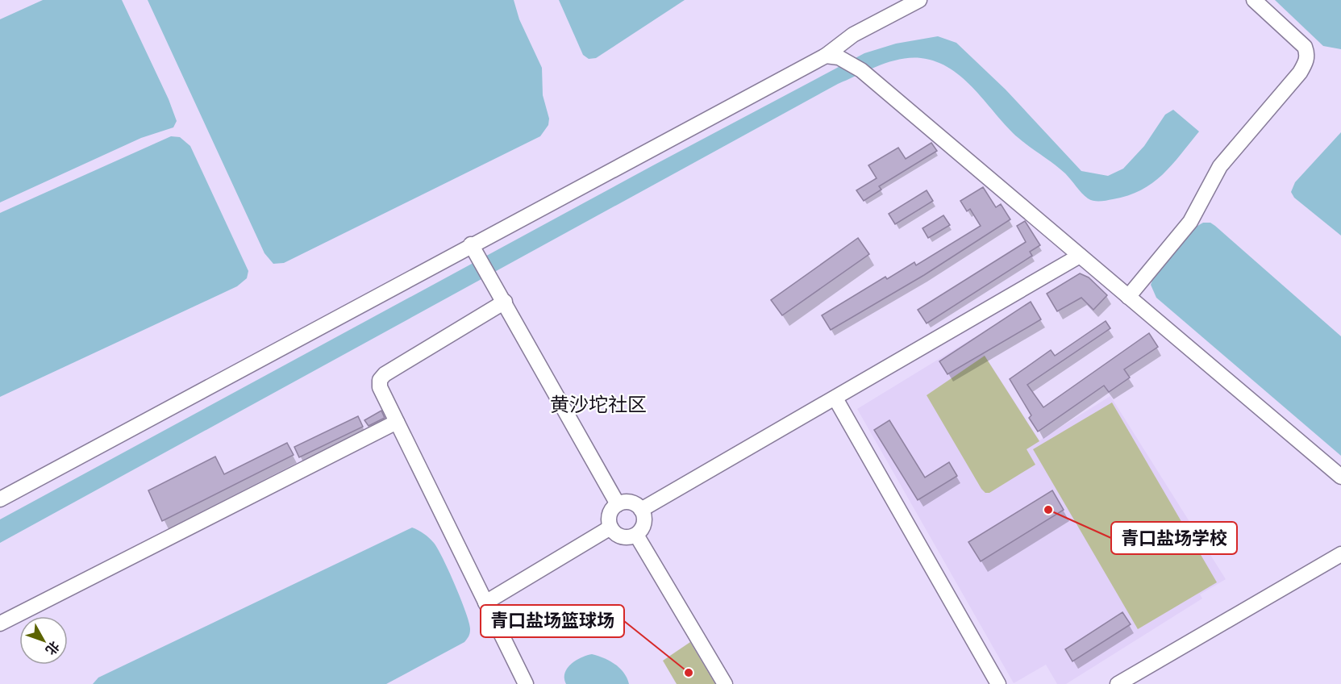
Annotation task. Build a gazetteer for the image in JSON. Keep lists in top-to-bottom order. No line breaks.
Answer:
{"districts":["黄沙坨社区"],"places":["青口盐场学校","青口盐场篮球场"],"north":"bottom right"}
